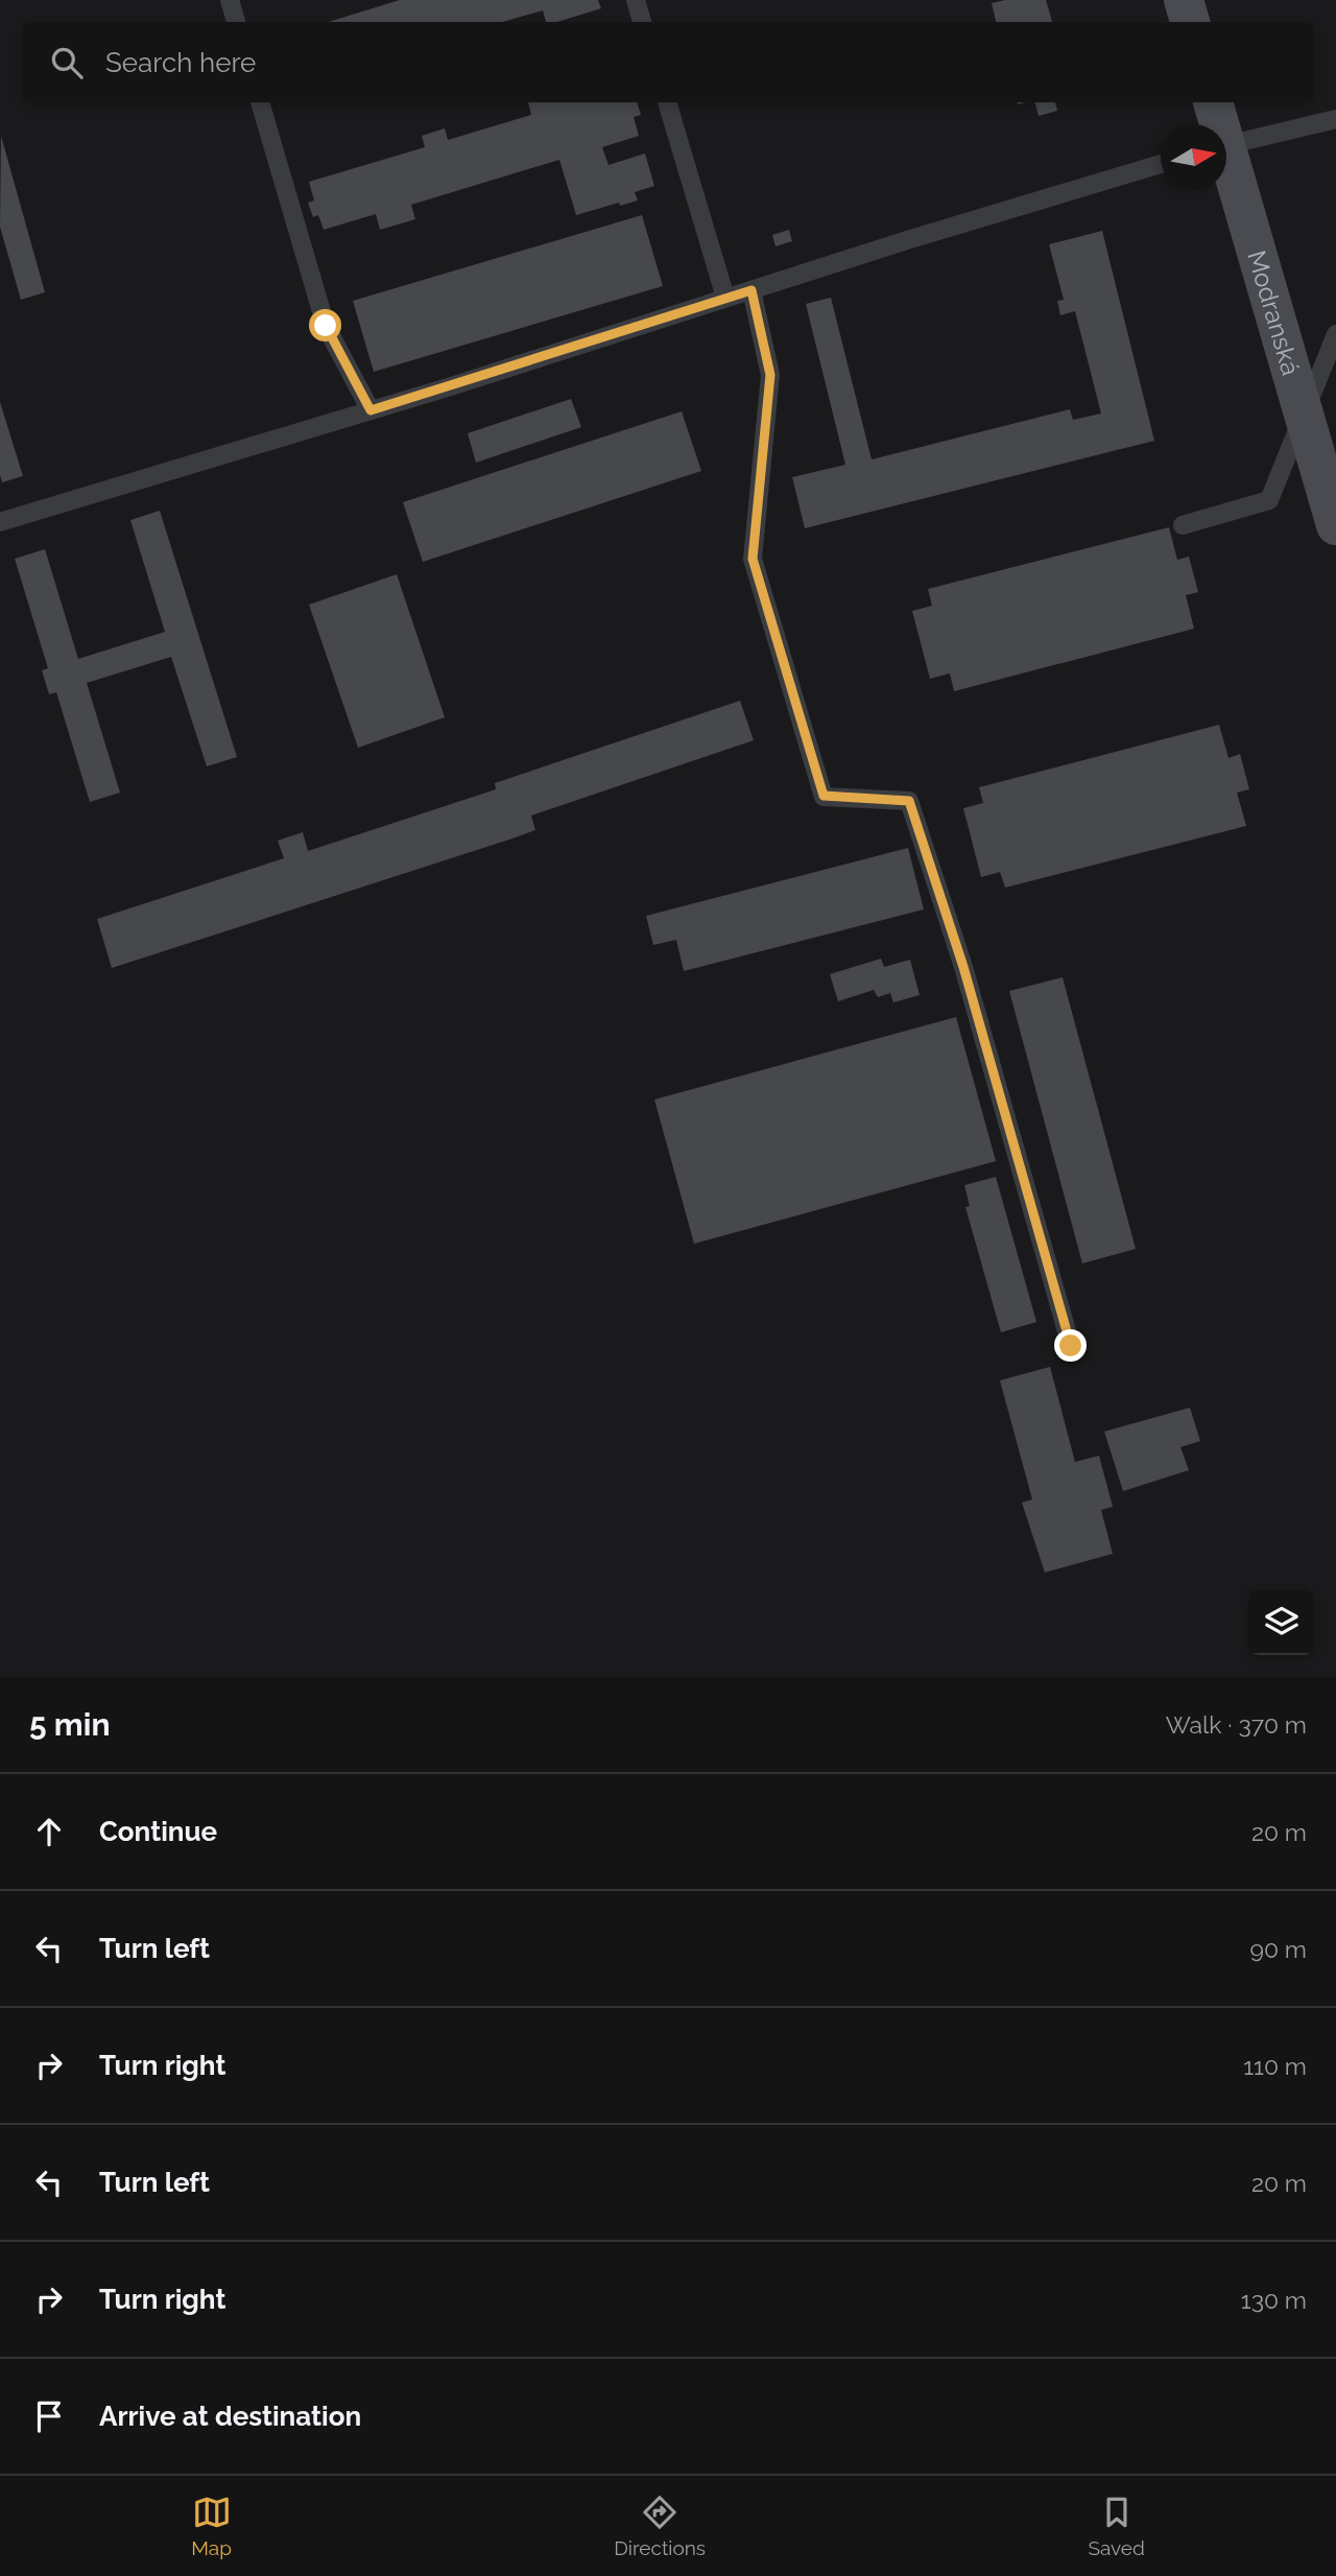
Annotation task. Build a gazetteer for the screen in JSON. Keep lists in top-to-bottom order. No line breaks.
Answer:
{"streets":{"main road":["Modranská"]},"north":"right","page":{"search":"Search here","heading":["5 min","Walk · 370 m"],"list":[["Continue","20 m"],["Turn left","90 m"],["Turn right","110 m"],["Turn left","20 m"],["Turn right","130 m"],"Arrive at destination"],"nav":["Map","Directions","Saved"]}}
